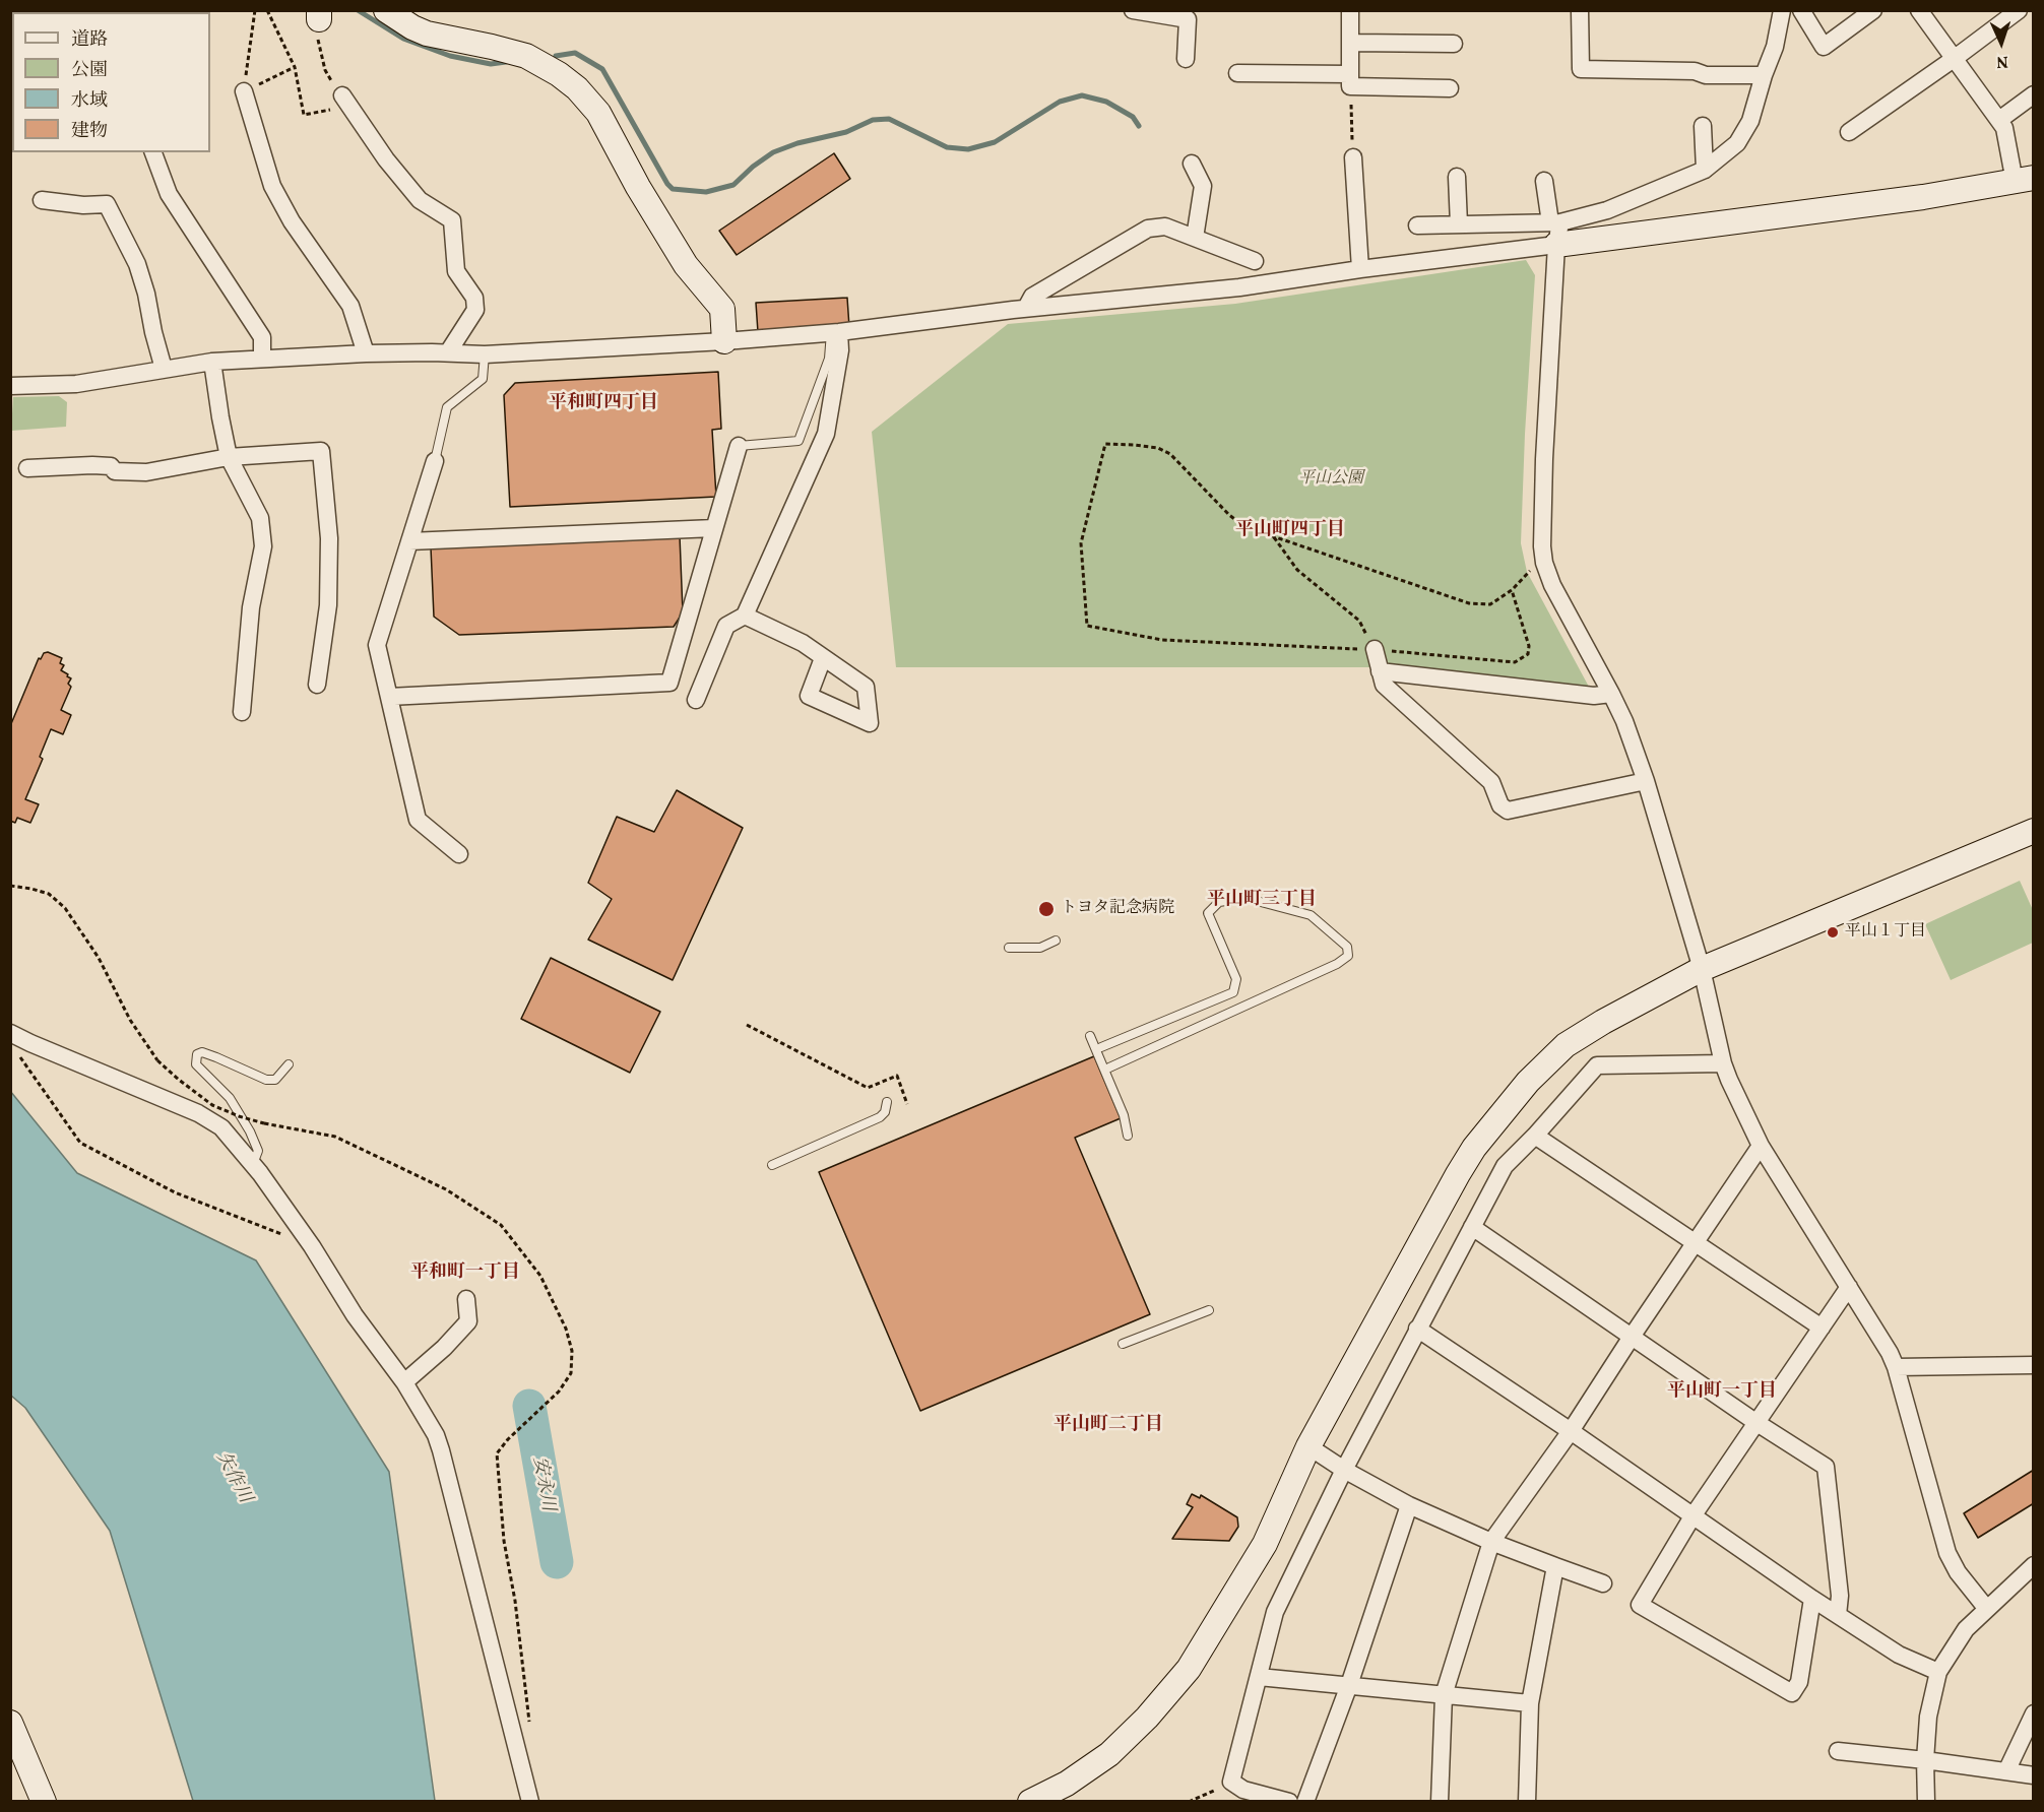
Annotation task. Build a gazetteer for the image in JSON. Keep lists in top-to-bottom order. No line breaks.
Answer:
{"districts":["平和町四丁目","平山町四丁目","平山町三丁目","平和町一丁目","平山町一丁目","平山町二丁目"],"water":["矢作川","安永川"],"parks":["平山公園"],"places":["トヨタ記念病院","平山１丁目"],"legend":["道路","公園","水域","建物"],"north":"bottom"}
